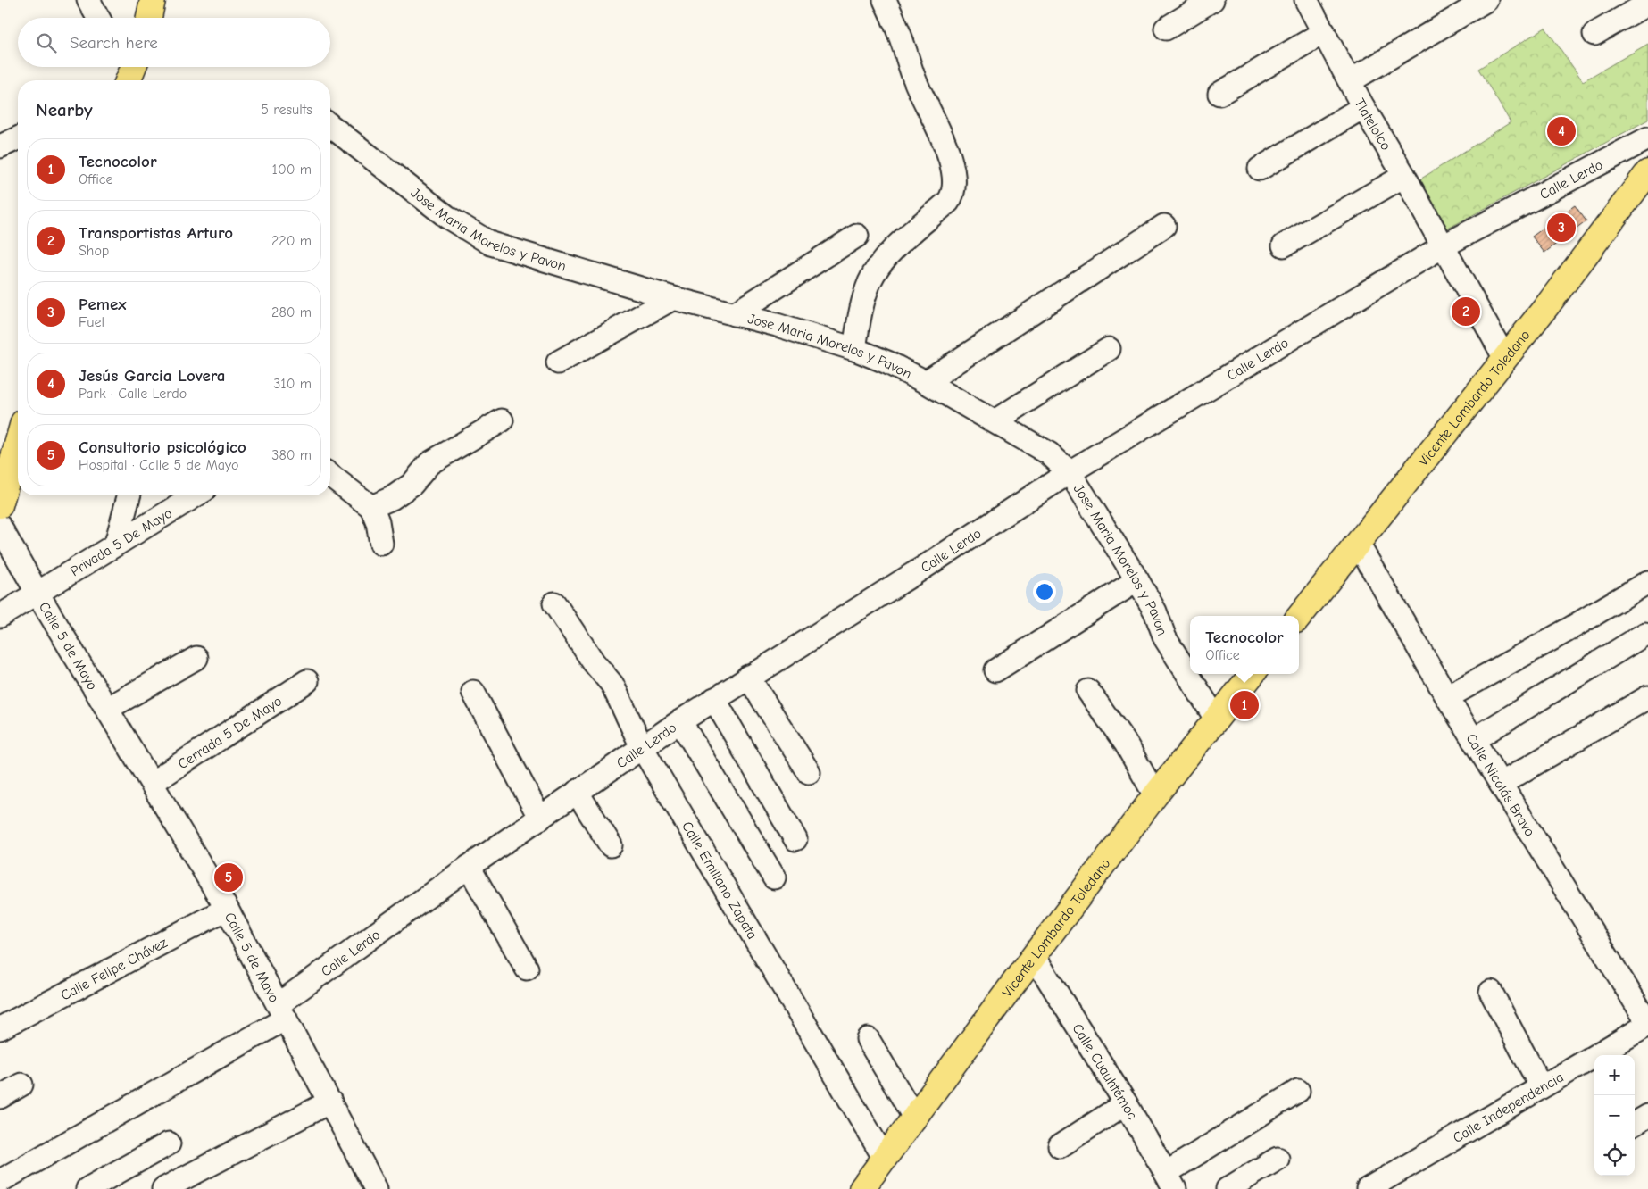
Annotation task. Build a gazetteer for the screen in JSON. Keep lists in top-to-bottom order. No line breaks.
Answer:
{"streets":{"main road":["Vicente Lombardo Toledano"],"street":["Tlatelolco","Calle Lerdo","Jose Maria Morelos y Pavon","Privada 5 De Mayo","Calle 5 de Mayo","Cerrada 5 De Mayo","Calle Nicolás Bravo","Calle Emiliano Zapata","Calle Felipe Chávez","Calle Cuauhtémoc","Calle Independencia"]},"crossings":[["Tlatelolco","Calle Lerdo"],["Tlatelolco","Vicente Lombardo Toledano"],["Calle Lerdo","Jose Maria Morelos y Pavon"],["Calle Lerdo","Calle 5 de Mayo"],["Calle Lerdo","Calle Emiliano Zapata"],["Jose Maria Morelos y Pavon","Vicente Lombardo Toledano"],["Vicente Lombardo Toledano","Calle Nicolás Bravo"],["Vicente Lombardo Toledano","Calle Emiliano Zapata"],["Vicente Lombardo Toledano","Calle Cuauhtémoc"],["Privada 5 De Mayo","Calle 5 de Mayo"],["Calle 5 de Mayo","Cerrada 5 De Mayo"],["Calle 5 de Mayo","Calle Felipe Chávez"],["Calle Nicolás Bravo","Calle Independencia"]],"page":{"search":"Search here","heading":["Nearby","5 results"],"pins":["4","3","2","1","5"],"list":[{"mark":"1","name":"Tecnocolor","note":"Office","value":"100 m"},{"mark":"2","name":"Transportistas Arturo","note":"Shop","value":"220 m"},{"mark":"3","name":"Pemex","note":"Fuel","value":"280 m"},{"mark":"4","name":"Jesús Garcia Lovera","note":"Park · Calle Lerdo","value":"310 m"},{"mark":"5","name":"Consultorio psicológico","note":"Hospital · Calle 5 de Mayo","value":"380 m"}],"popup":["Tecnocolor","Office"],"map_buttons":["+","−"]}}
